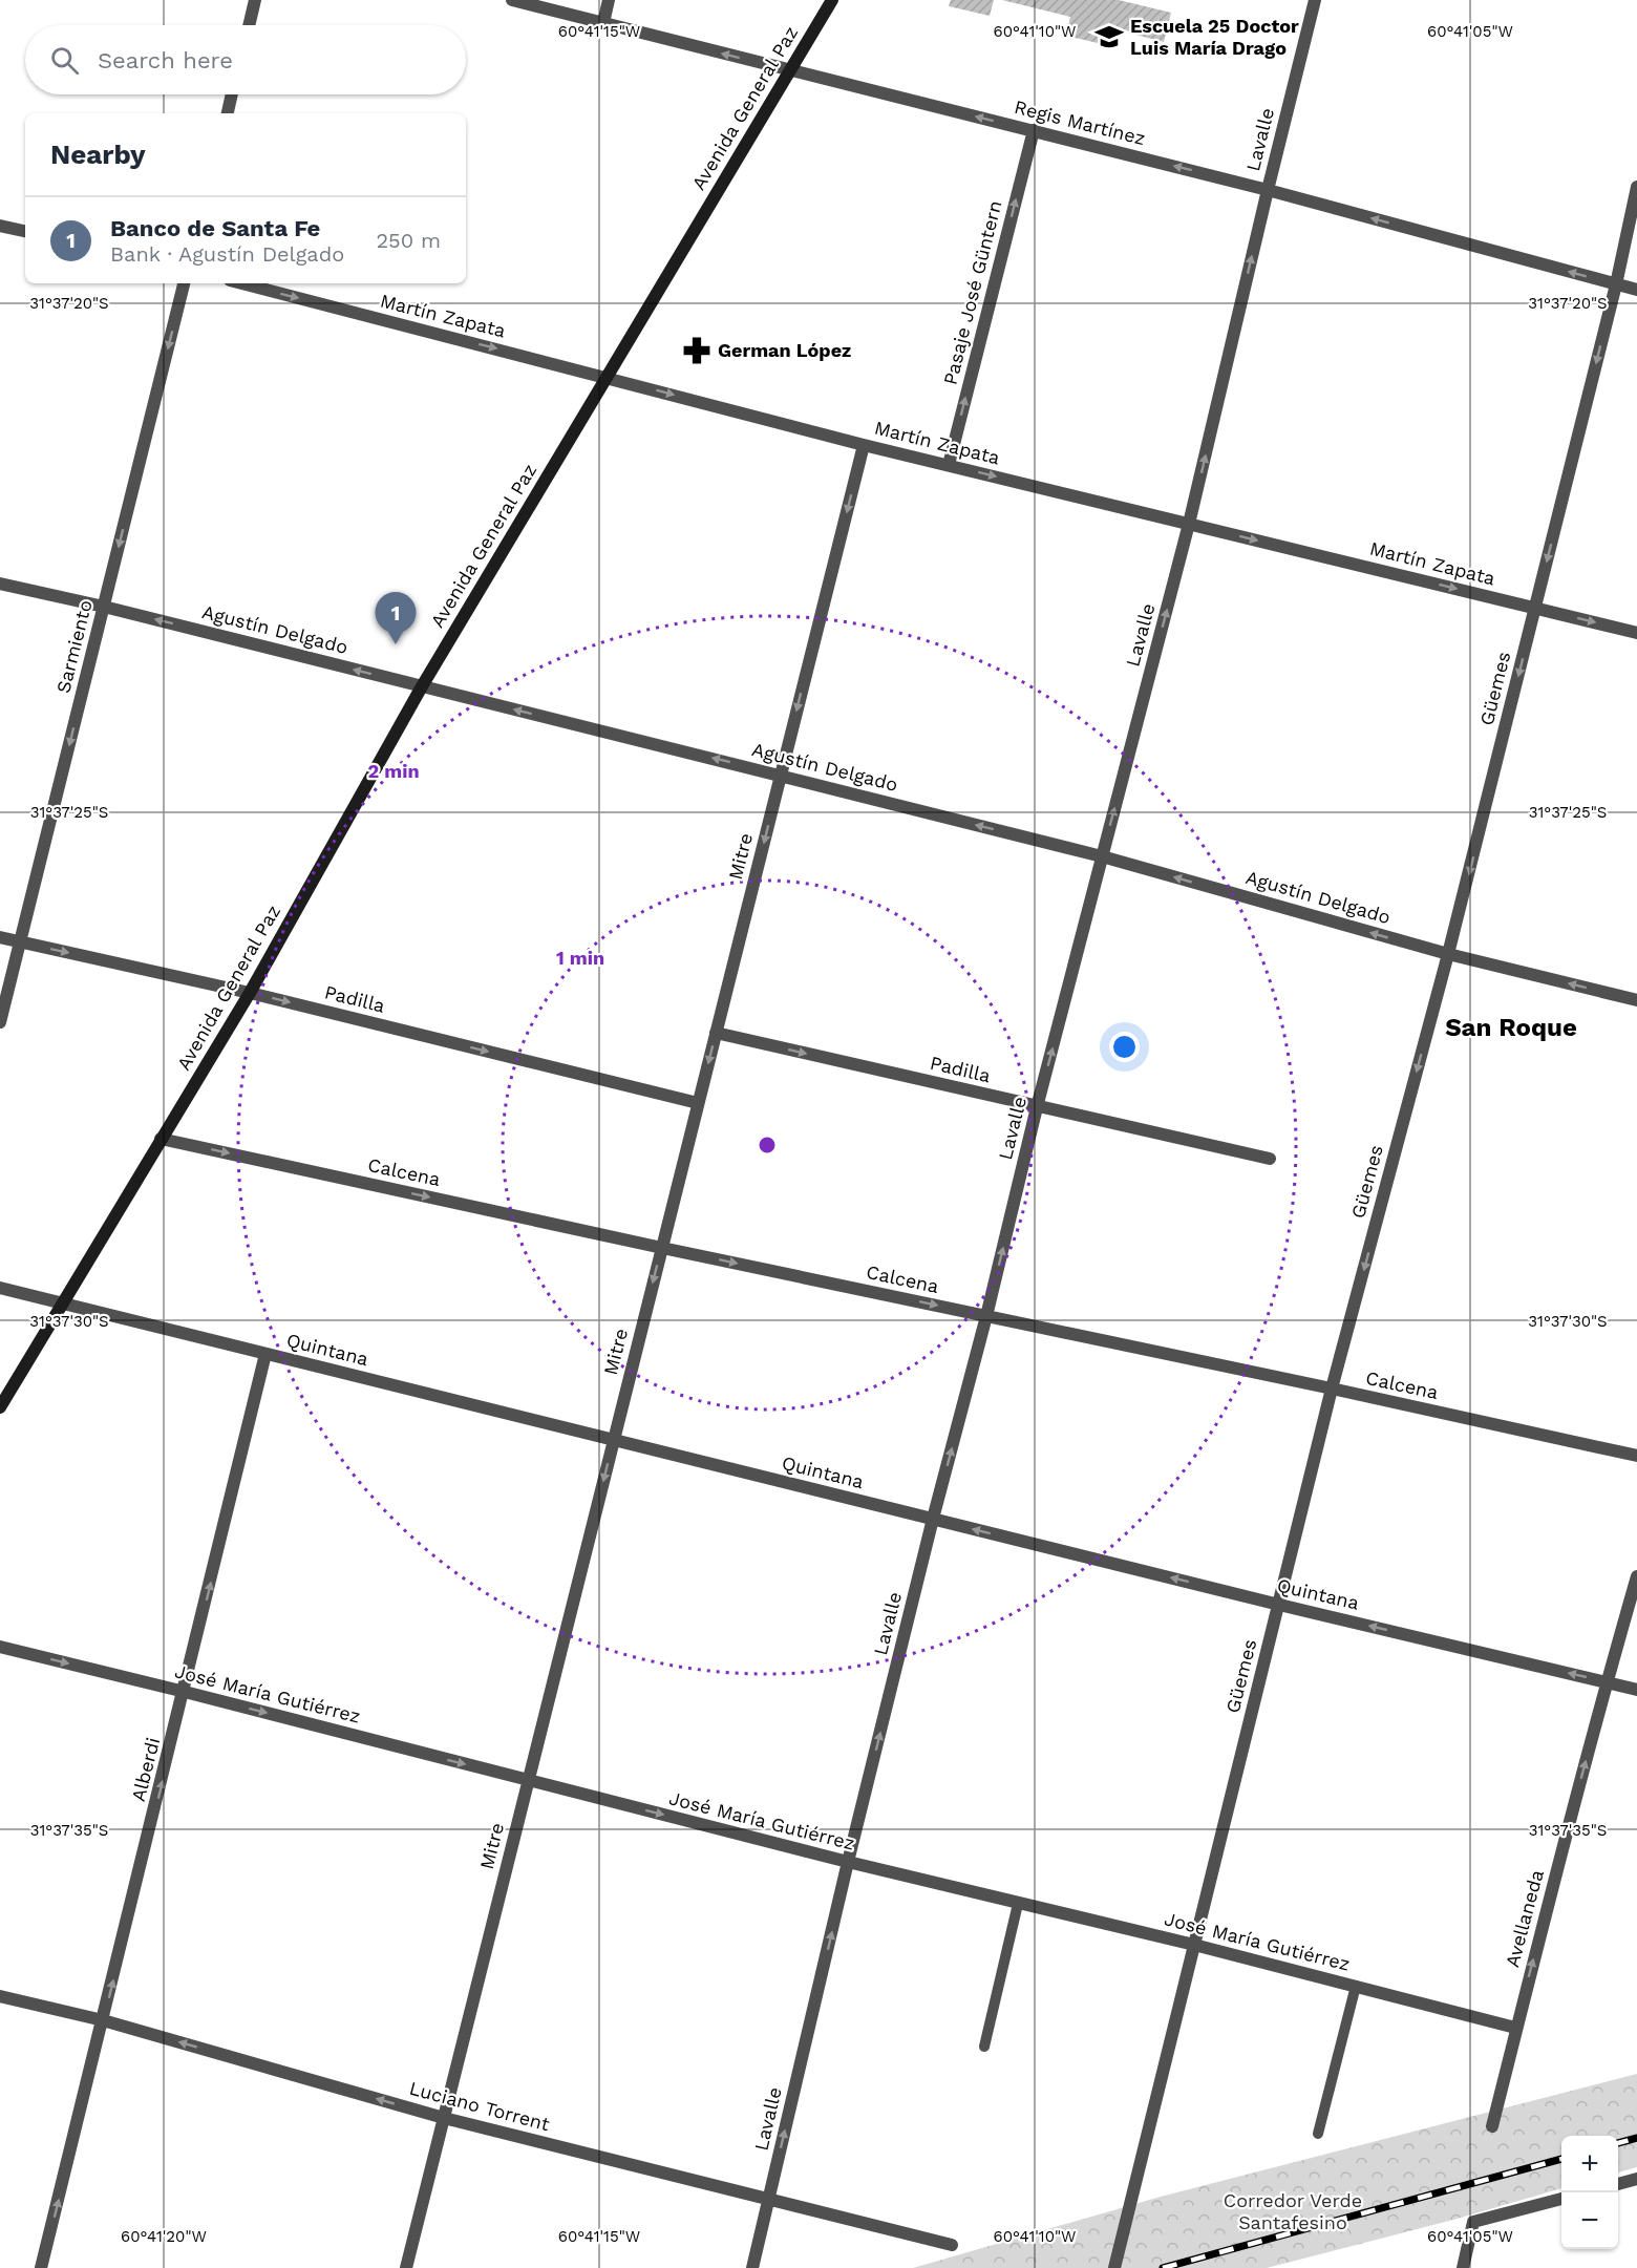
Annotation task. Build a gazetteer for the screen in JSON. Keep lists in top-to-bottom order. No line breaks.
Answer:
{"streets":{"main road":["Avenida General Paz"],"street":["Regis Martínez","Lavalle","Pasaje José Güntern","Martín Zapata","Agustín Delgado","Sarmiento","Güemes","Mitre","Padilla","Calcena","Quintana","José María Gutiérrez","Alberdi","Avellaneda","Luciano Torrent"]},"crossings":[["Avenida General Paz","Regis Martínez"],["Avenida General Paz","Martín Zapata"],["Avenida General Paz","Agustín Delgado"],["Avenida General Paz","Padilla"],["Avenida General Paz","Calcena"],["Avenida General Paz","Quintana"],["Regis Martínez","Lavalle"],["Regis Martínez","Pasaje José Güntern"],["Regis Martínez","Güemes"],["Lavalle","Martín Zapata"],["Lavalle","Agustín Delgado"],["Lavalle","Padilla"],["Lavalle","Calcena"],["Lavalle","Quintana"],["Lavalle","José María Gutiérrez"],["Lavalle","Luciano Torrent"],["Pasaje José Güntern","Martín Zapata"],["Martín Zapata","Güemes"],["Martín Zapata","Mitre"],["Agustín Delgado","Sarmiento"],["Agustín Delgado","Güemes"],["Agustín Delgado","Mitre"],["Sarmiento","Padilla"],["Güemes","Calcena"],["Güemes","Quintana"],["Güemes","José María Gutiérrez"],["Mitre","Padilla"],["Mitre","Calcena"],["Mitre","Quintana"],["Mitre","José María Gutiérrez"],["Mitre","Luciano Torrent"],["Quintana","Alberdi"],["Quintana","Avellaneda"],["José María Gutiérrez","Alberdi"],["José María Gutiérrez","Avellaneda"],["Alberdi","Luciano Torrent"]],"one_way":["Regis Martínez","Lavalle","Pasaje José Güntern","Martín Zapata","Agustín Delgado","Sarmiento","Güemes","Mitre","Padilla","Calcena","Quintana","José María Gutiérrez","Alberdi","Avellaneda","Luciano Torrent"],"districts":["San Roque"],"parks":["Corredor Verde Santafesino"],"places":{"school or university":["Escuela 25 Doctor Luis María Drago"],"pharmacy":["German López"]},"page":{"search":"Search here","heading":"Nearby","list":[{"mark":"1","name":"Banco de Santa Fe","note":"Bank · Agustín Delgado","value":"250 m"}],"pins":"1","map_buttons":["+","−"]},"coordinates":["60°41'15\"W","60°41'10\"W","60°41'05\"W","31°37'20\"S","31°37'25\"S","31°37'30\"S","31°37'35\"S","60°41'20\"W"],"rings":["2 min","1 min"]}
